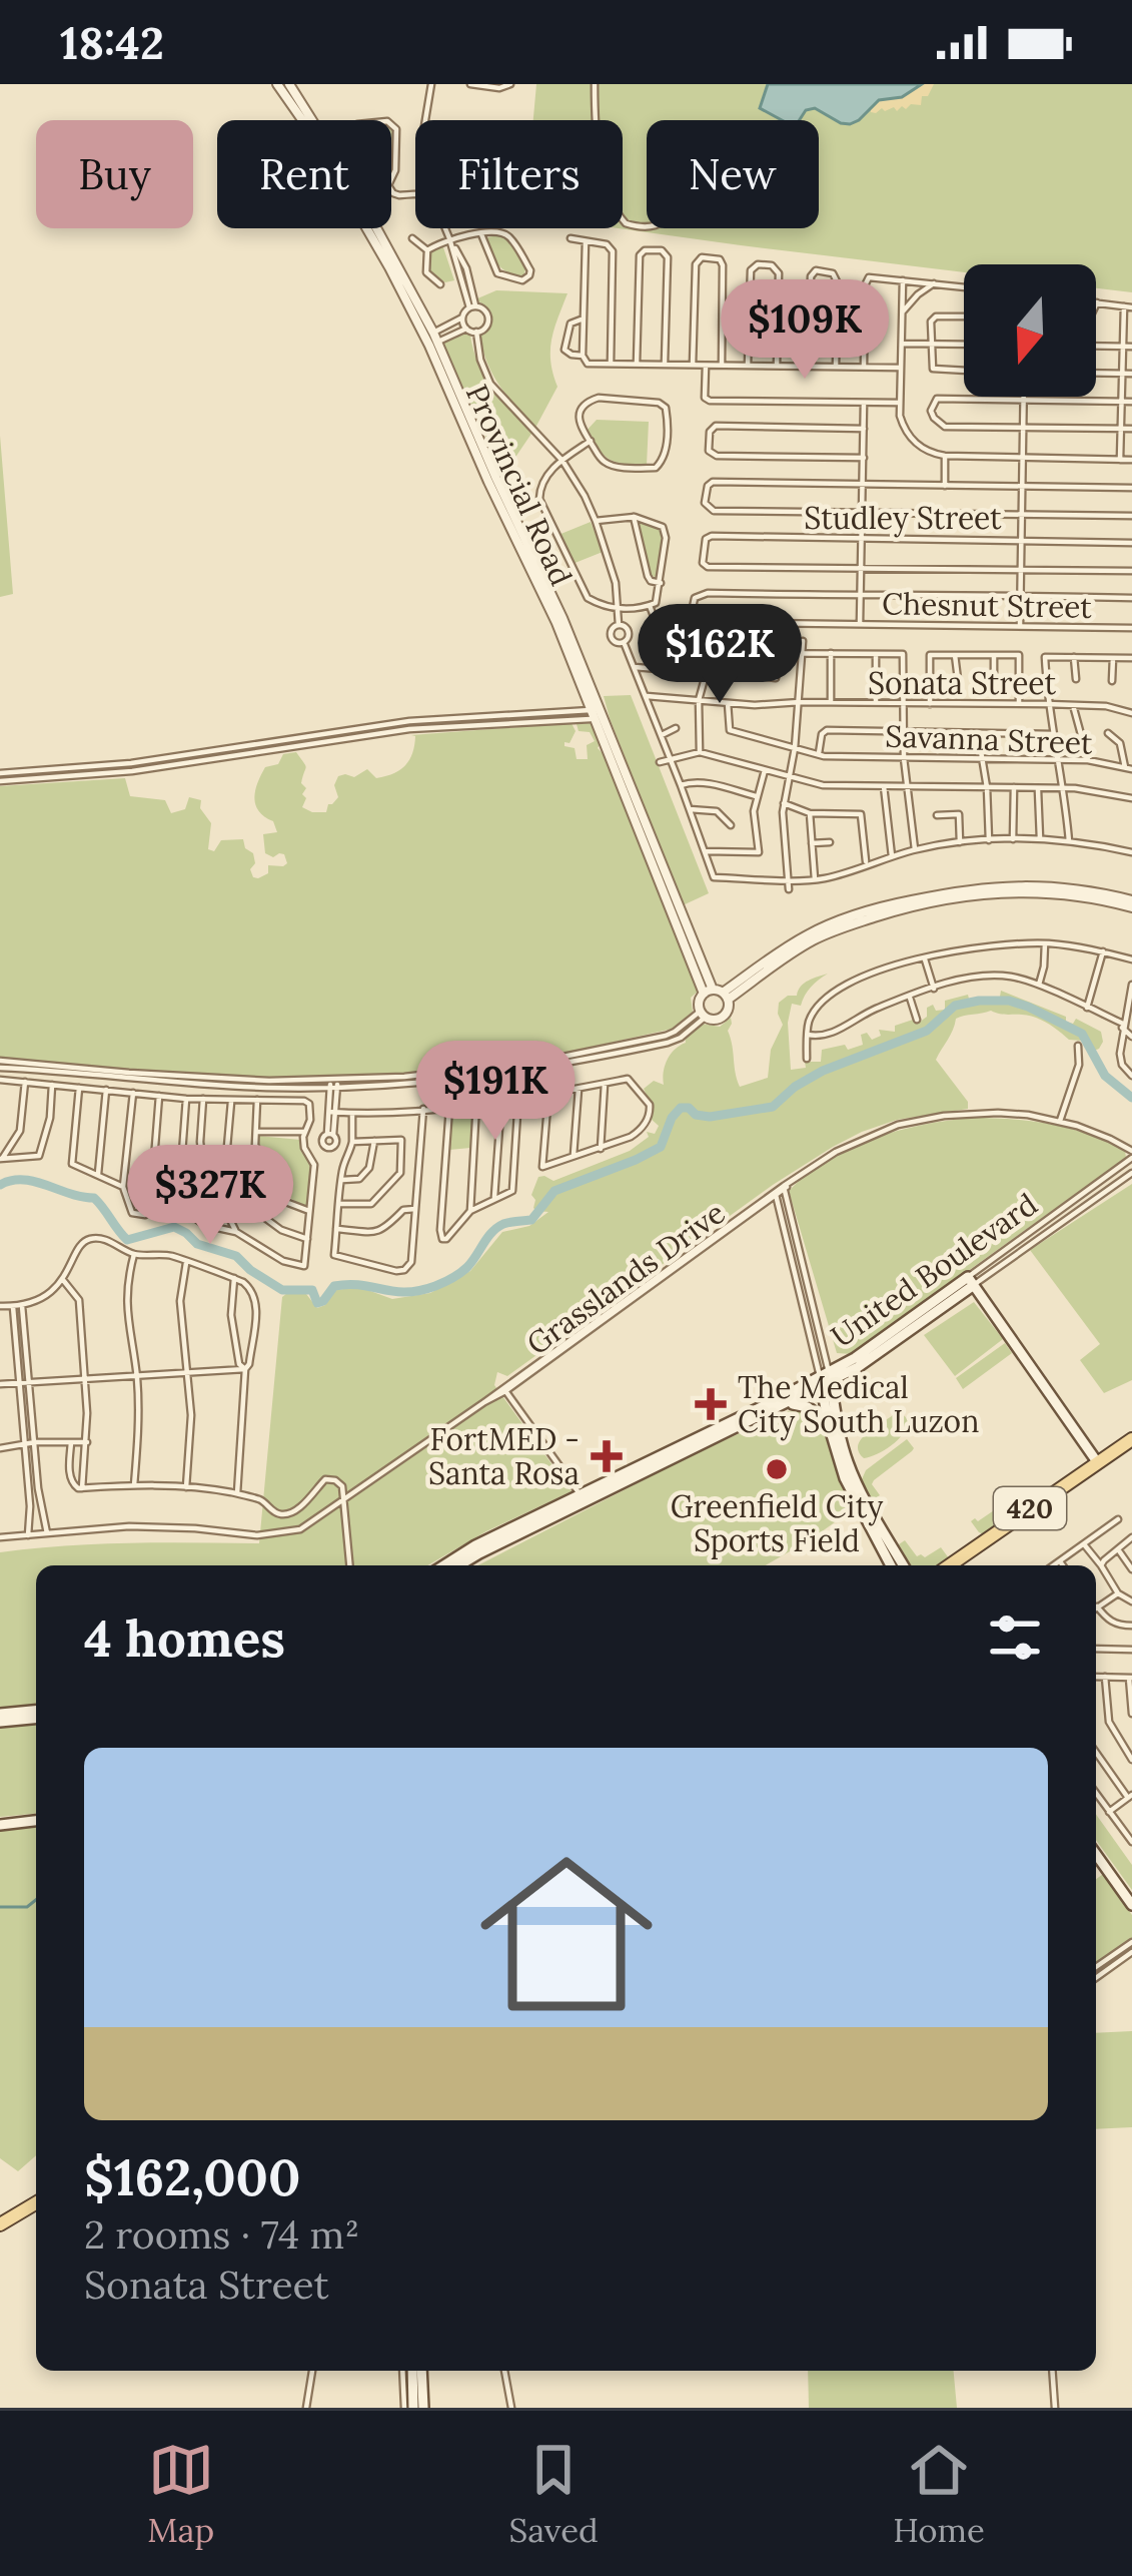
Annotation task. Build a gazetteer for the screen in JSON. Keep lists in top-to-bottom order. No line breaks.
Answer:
{"streets":{"main road":["United Boulevard","420"],"street":["Provincial Road","Studley Street","Chesnut Street","Sonata Street","Savanna Street","Grasslands Drive"]},"crossings":[["Sonata Street","Savanna Street"],["United Boulevard","Grasslands Drive"]],"places":{"health":["The Medical City South Luzon","FortMED - Santa Rosa"],"other":["Greenfield City Sports Field"]},"north":"bottom","page":{"status":"18:42","chip":["Buy","Rent","Filters","New"],"price":["$109K","$162K","$191K","$327K"],"heading":"4 homes","list":[{"name":"$162,000","note":"2 rooms · 74 m² · Sonata Street"}],"tabs":["Map","Saved","Home"]}}
